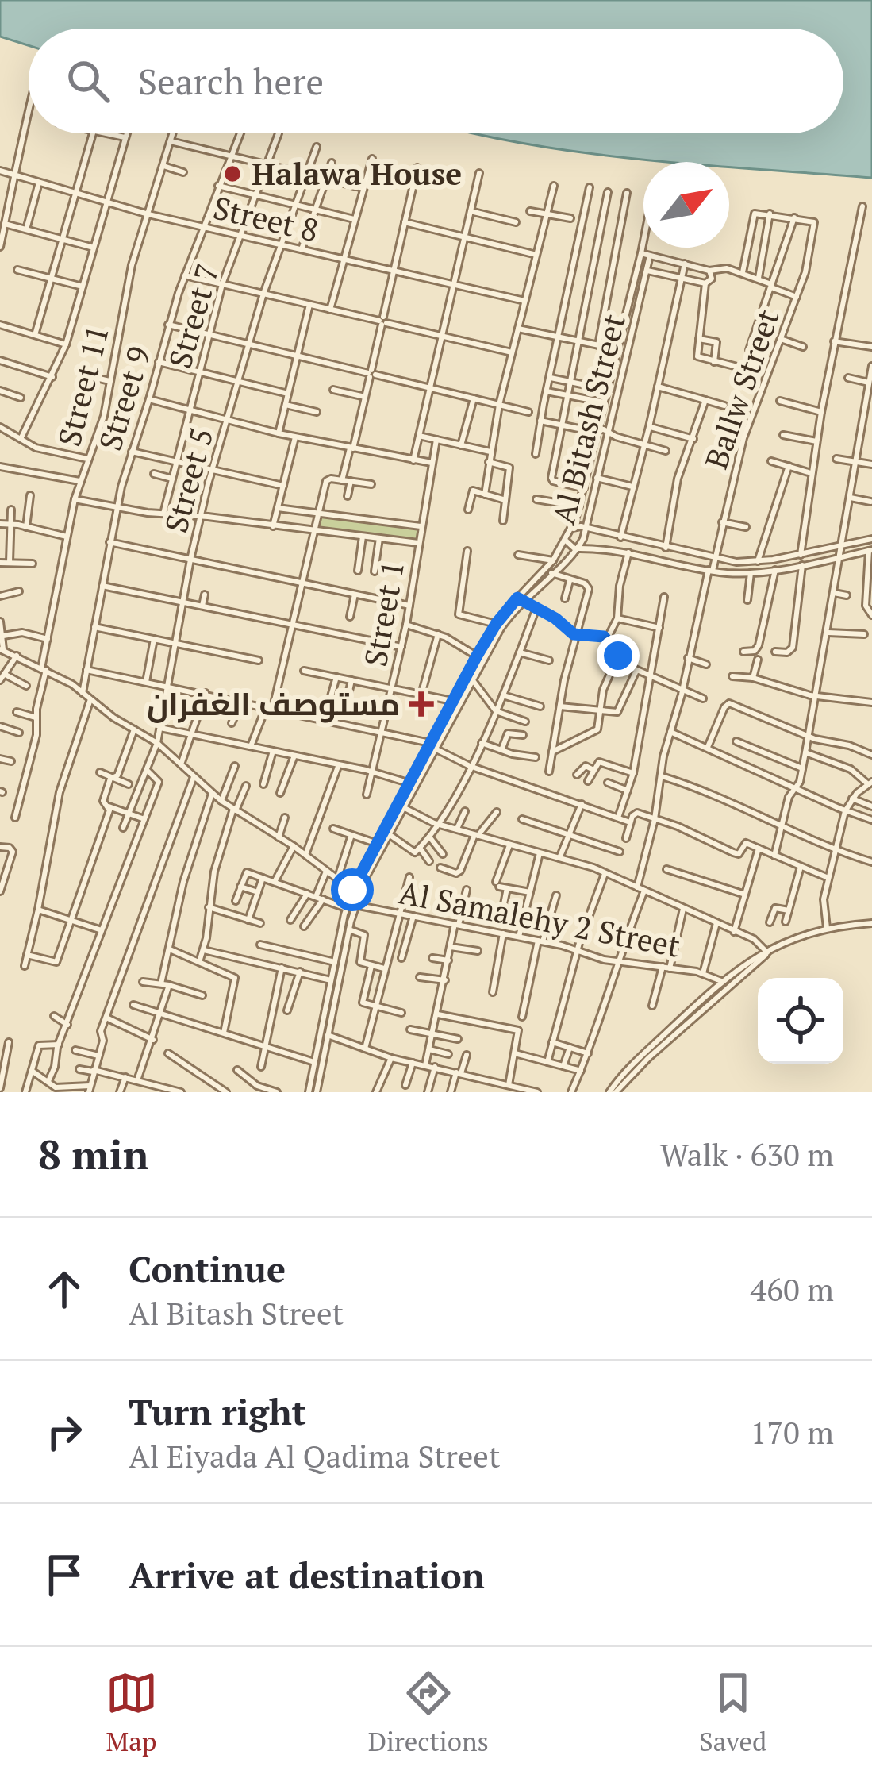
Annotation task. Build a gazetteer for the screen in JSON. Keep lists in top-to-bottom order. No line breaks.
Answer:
{"streets":{"street":["Street 8","Street 7","Street 11","Ballw Street","Street 9","Al Bitash Street","Street 5","Street 1","Al Samalehy 2 Street"]},"crossings":[["Street 8","Street 7"],["Street 8","Street 11"],["Street 8","Street 9"],["Street 8","Street 5"],["Ballw Street","Al Samalehy 2 Street"],["Al Bitash Street","Al Samalehy 2 Street"]],"places":{"other":["Halawa House"],"health":["مستوصف الغفران"]},"north":"top right","page":{"search":"Search here","heading":["8 min","Walk · 630 m"],"list":[["Continue","Al Bitash Street","460 m"],["Turn right","Al Eiyada Al Qadima Street","170 m"],"Arrive at destination"],"nav":["Map","Directions","Saved"]}}
